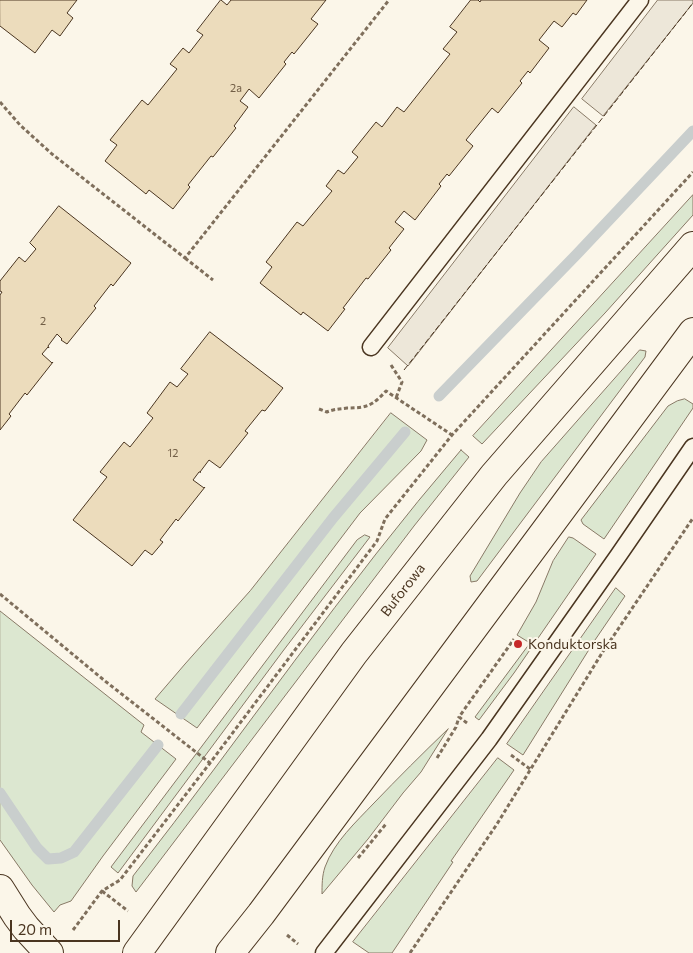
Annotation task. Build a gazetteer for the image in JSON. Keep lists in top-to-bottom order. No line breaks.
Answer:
{"streets":{"main road":["Buforowa"]},"places":["Konduktorska"],"house_numbers":["2a","2","12"],"scale_bar":"20 m"}
